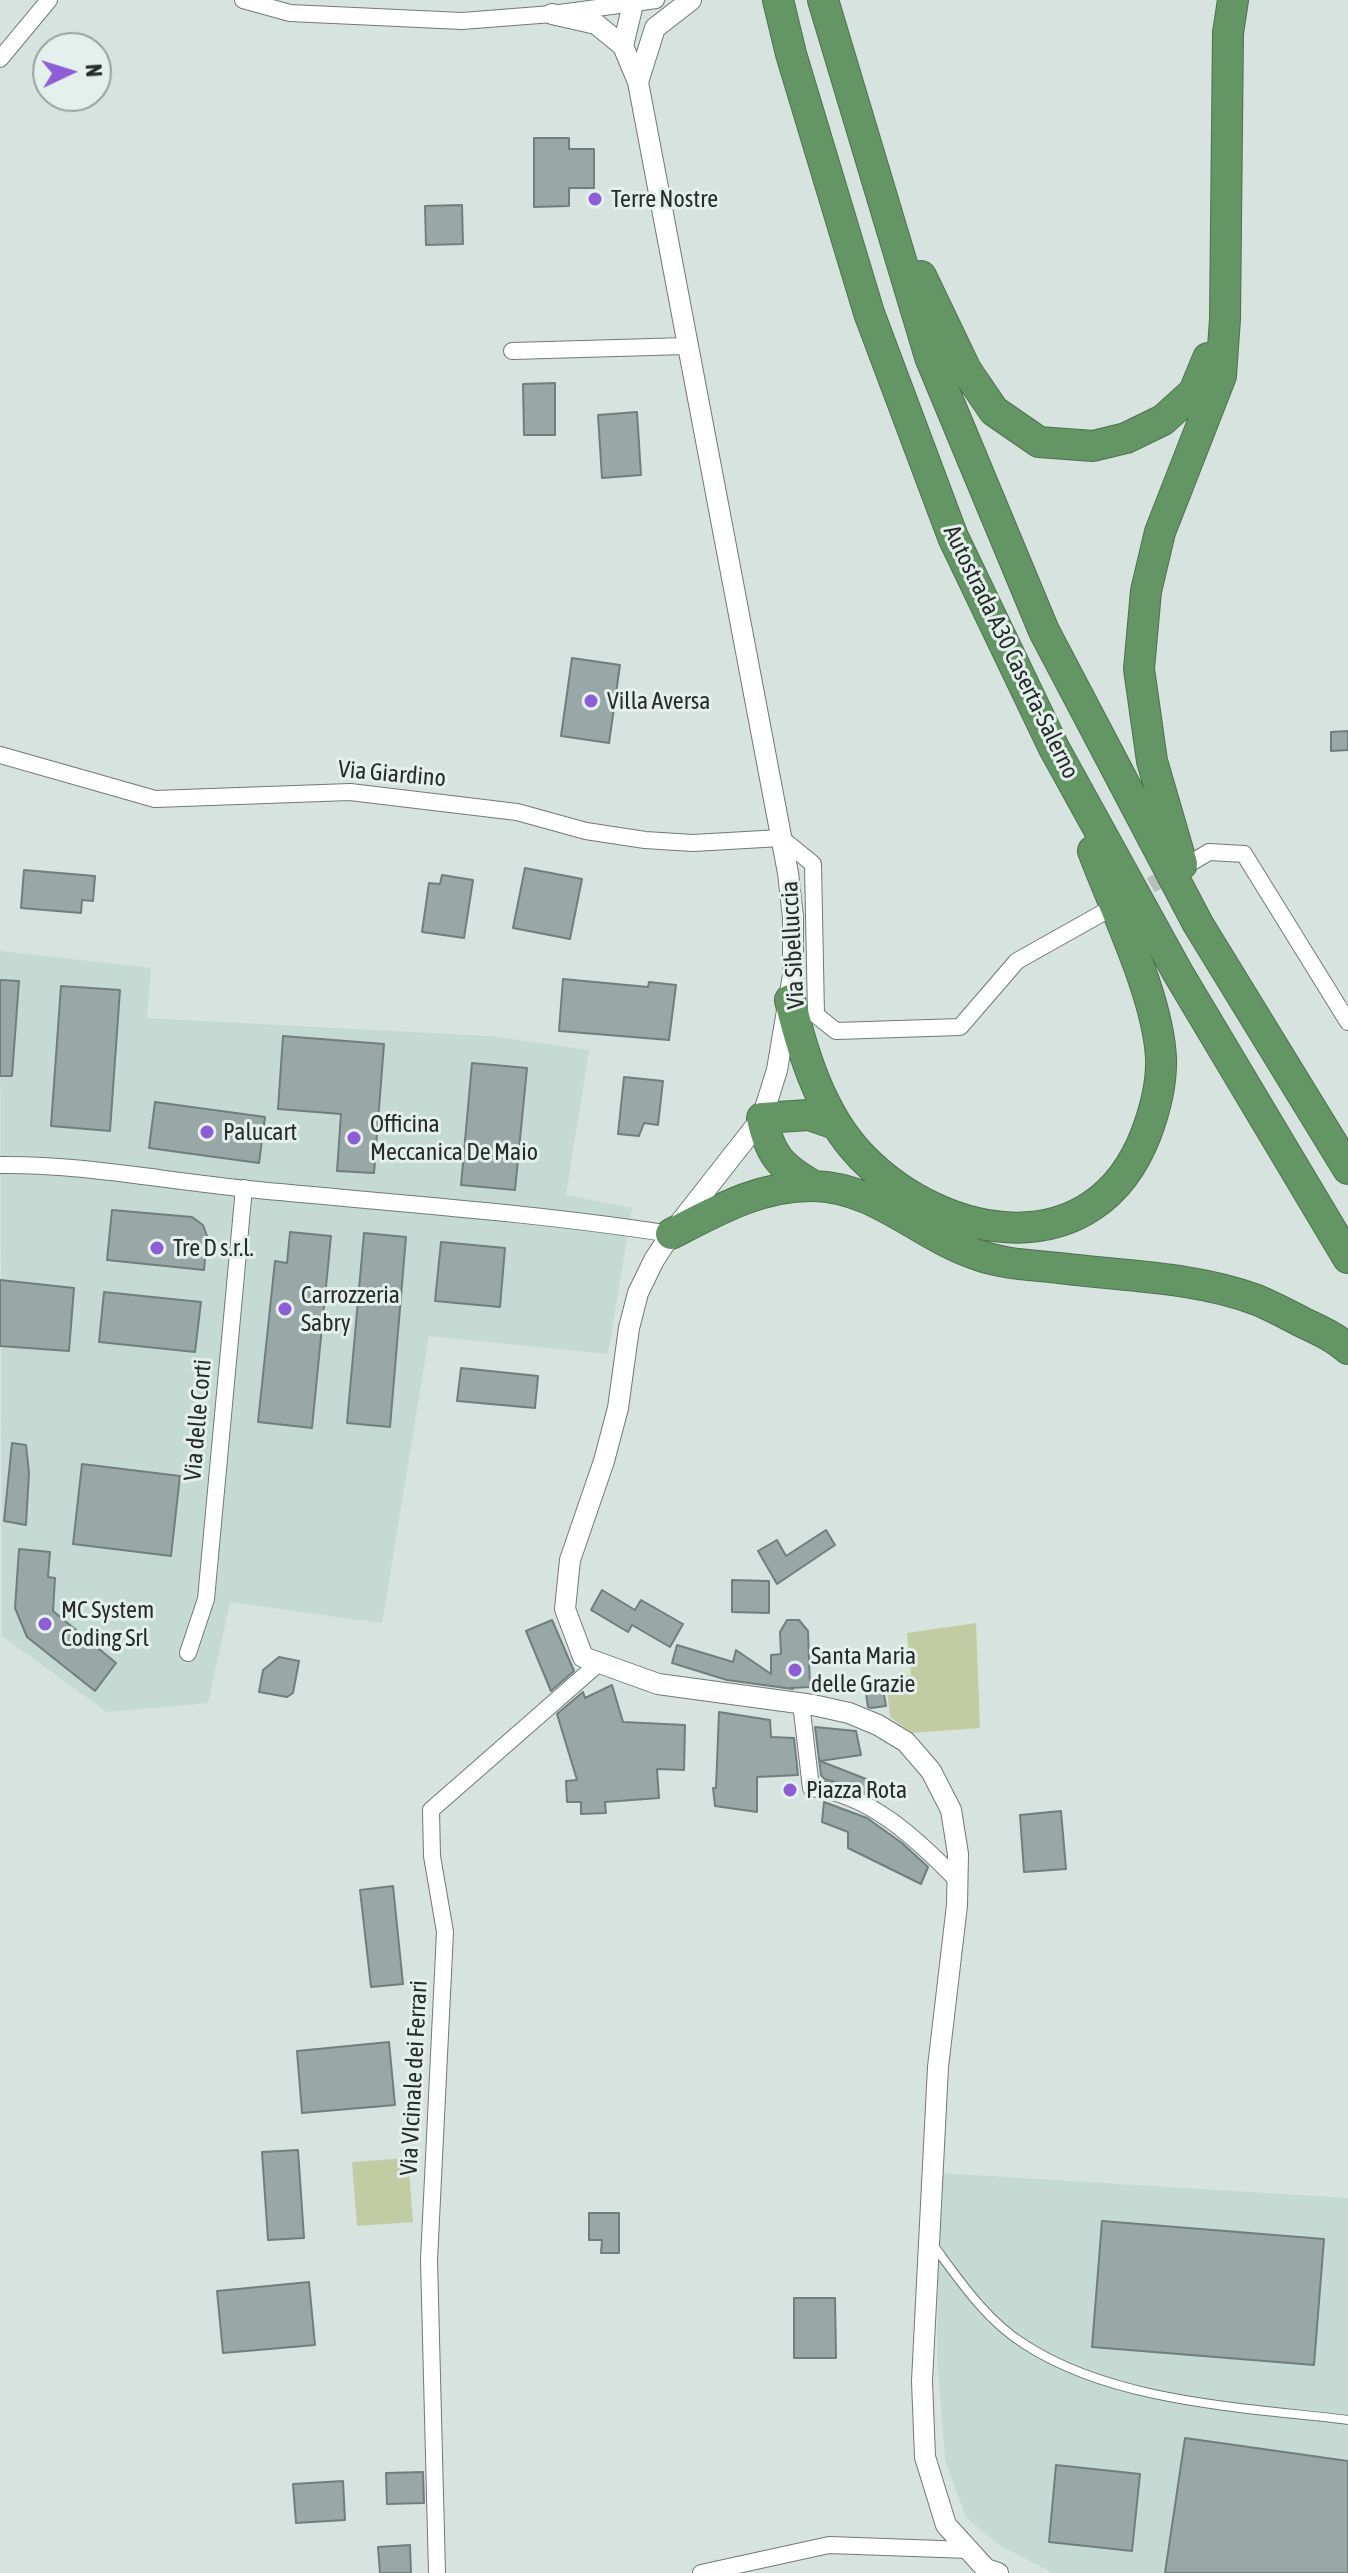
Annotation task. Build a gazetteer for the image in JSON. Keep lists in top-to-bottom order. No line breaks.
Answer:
{"streets":{"highway":["Autostrada A30 Caserta-Salerno"],"street":["Via Giardino","Via Sibelluccia","Via delle Corti","Via VIcinale dei Ferrari"]},"crossings":[["Via Giardino","Via Sibelluccia"]],"places":["Terre Nostre","Villa Aversa","Palucart","Officina Meccanica De Maio","Tre D s.r.l.","Carrozzeria Sabry","MC System Coding Srl","Santa Maria delle Grazie","Piazza Rota"],"north":"right"}
